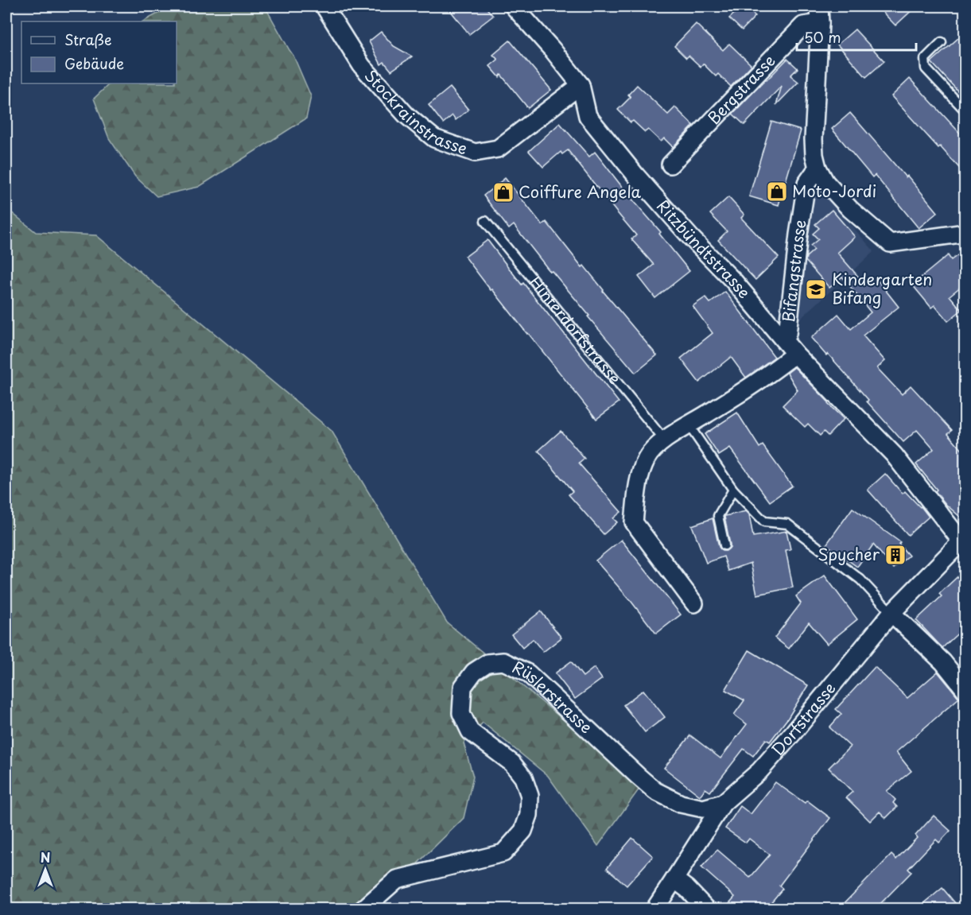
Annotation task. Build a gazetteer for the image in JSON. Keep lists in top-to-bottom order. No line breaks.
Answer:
{"streets":{"street":["Bergstrasse","Stockrainstrasse","Ritzbündtstrasse","Bifangstrasse","Rüslerstrasse","Dorfstrasse"],"lane":["Hinterdorfstrasse"]},"crossings":[["Stockrainstrasse","Ritzbündtstrasse"],["Ritzbündtstrasse","Bifangstrasse"],["Rüslerstrasse","Dorfstrasse"]],"places":{"shop":["Moto-Jordi","Coiffure Angela"],"school or university":["Kindergarten Bifang"],"building":["Spycher"]},"legend":["Straße","Gebäude"],"scale_bar":"50 m","north":"top"}
